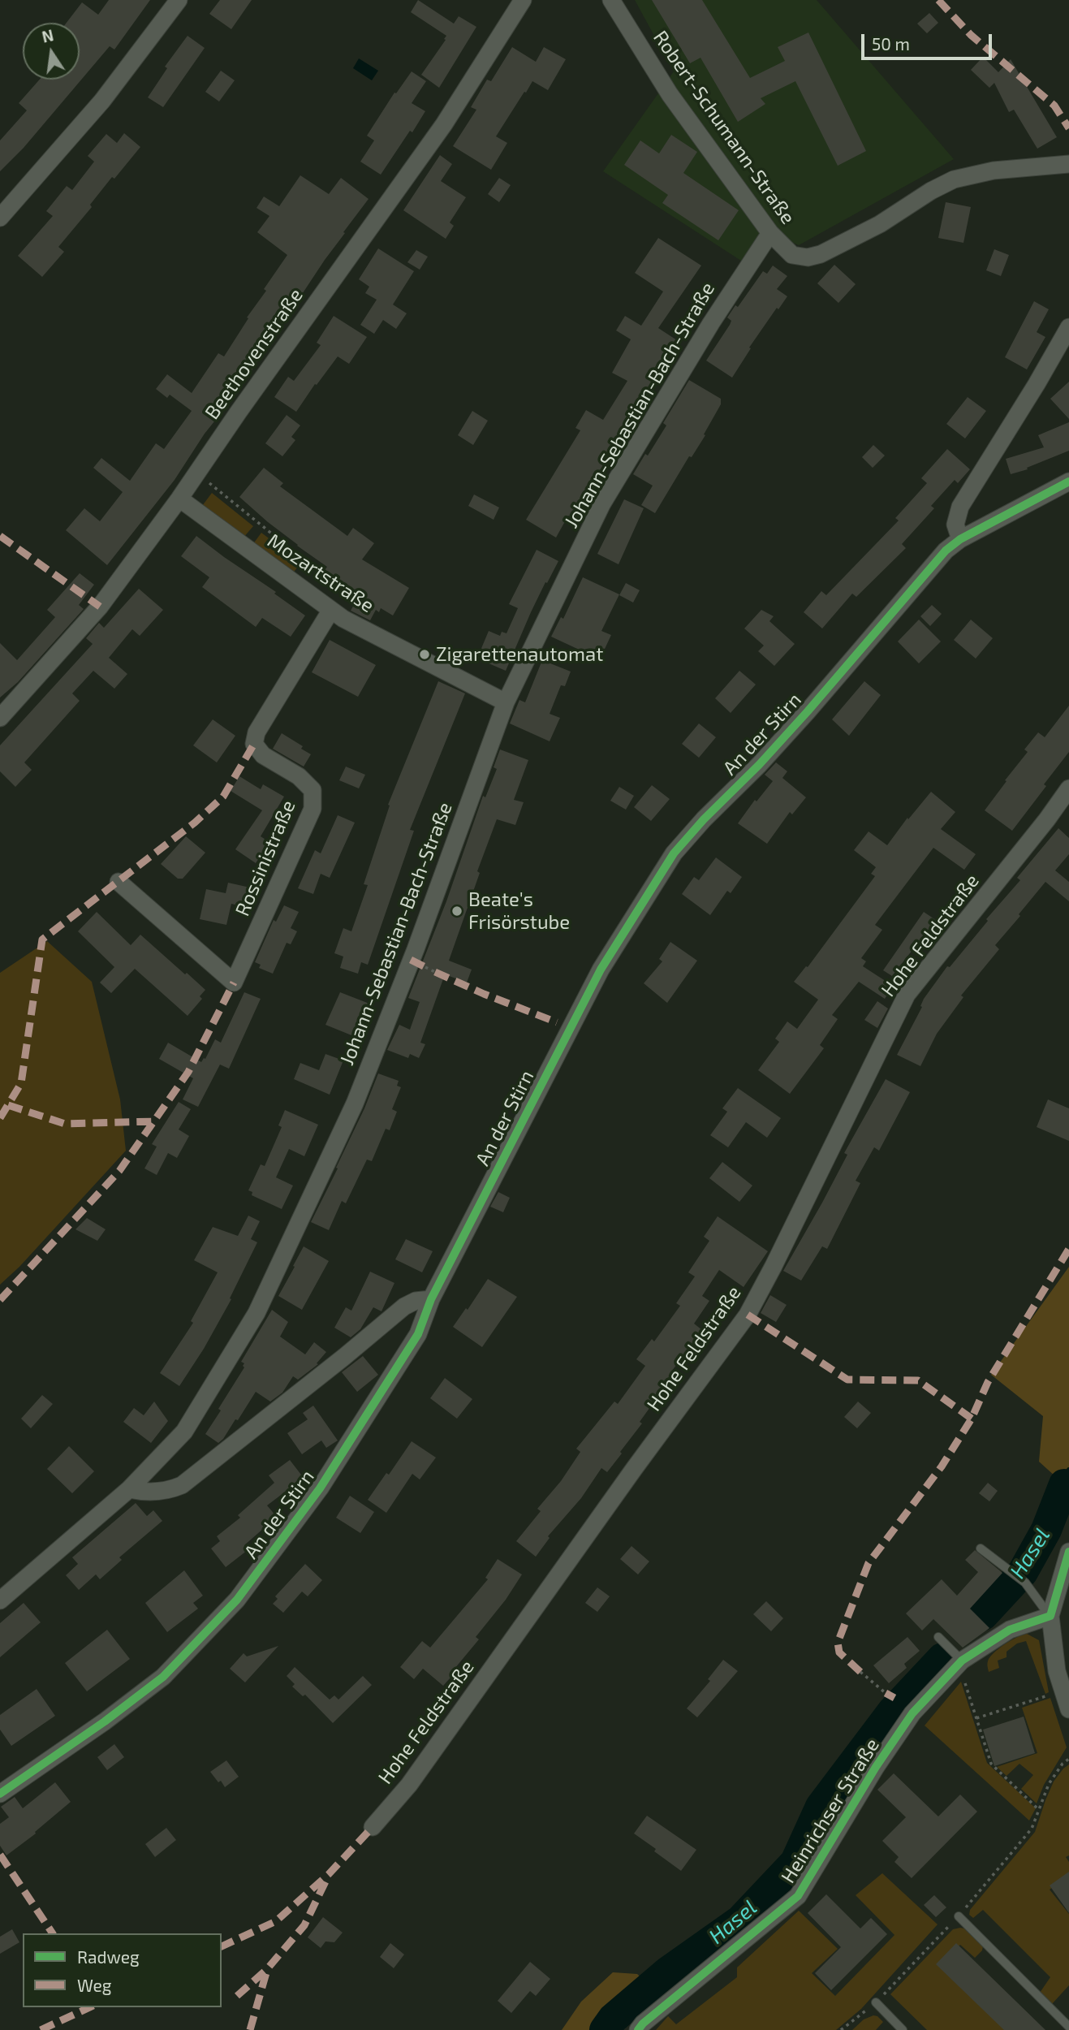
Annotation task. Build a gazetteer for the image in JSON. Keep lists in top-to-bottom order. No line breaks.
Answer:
{"streets":{"street":["Robert-Schumann-Straße","Beethovenstraße","Johann-Sebastian-Bach-Straße","Mozartstraße","An der Stirn","Rossinistraße","Hohe Feldstraße","Heinrichser Straße"]},"crossings":[["Robert-Schumann-Straße","Johann-Sebastian-Bach-Straße"],["Beethovenstraße","Mozartstraße"],["Johann-Sebastian-Bach-Straße","Mozartstraße"],["Mozartstraße","Rossinistraße"]],"water":["Hasel"],"places":["Zigarettenautomat","Beate's Frisörstube"],"legend":["Radweg","Weg"],"scale_bar":"50 m","north":"top"}
